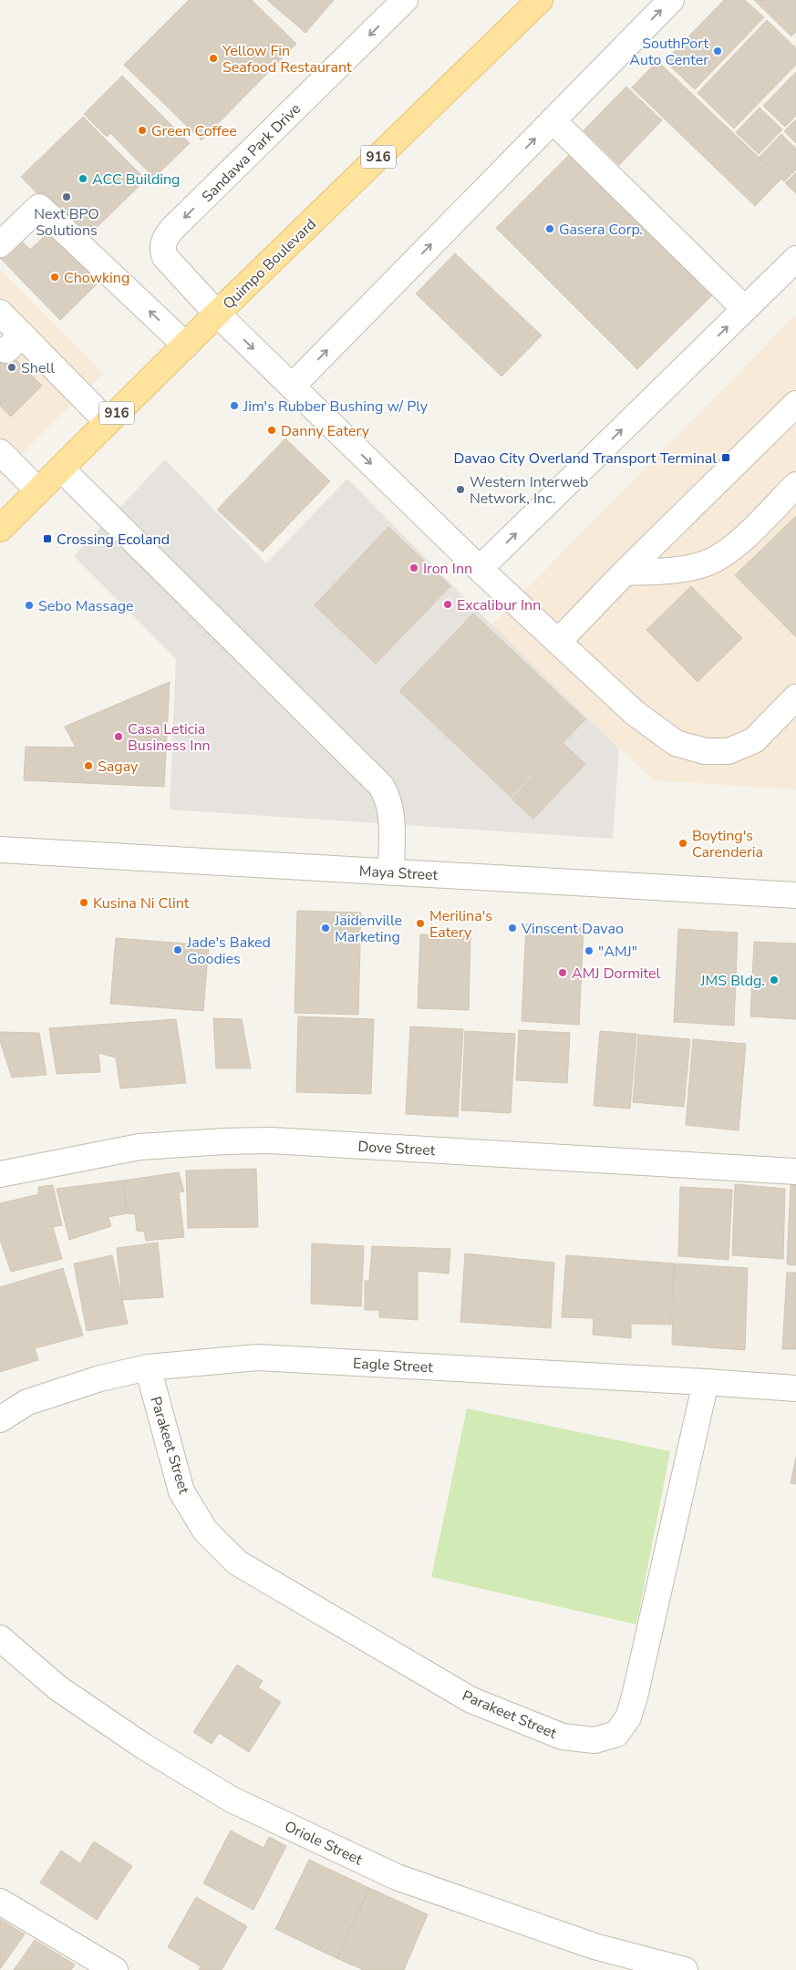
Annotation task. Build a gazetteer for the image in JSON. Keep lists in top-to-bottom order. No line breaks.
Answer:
{"streets":{"main road":["916","Quimpo Boulevard"],"street":["Sandawa Park Drive","Maya Street","Dove Street","Eagle Street","Parakeet Street","Oriole Street"]},"crossings":[["Sandawa Park Drive","Quimpo Boulevard"],["Eagle Street","Parakeet Street"]],"places":{"other":["SouthPort Auto Center","Yellow Fin Seafood Restaurant","Green Coffee","ACC Building","Next BPO Solutions","Gasera Corp.","Chowking","Shell","Jim's Rubber Bushing w/ Ply","Danny Eatery","Western Interweb Network, Inc.","Iron Inn","Excalibur Inn","Sebo Massage","Casa Leticia Business Inn","Sagay","Boyting's Carenderia","Kusina Ni Clint","Merilina's Eatery","Jaidenville Marketing","Vinscent Davao","Jade's Baked Goodies","\"AMJ\"","AMJ Dormitel","JMS Bldg."],"transit":["Davao City Overland Transport Terminal","Crossing Ecoland"]}}
